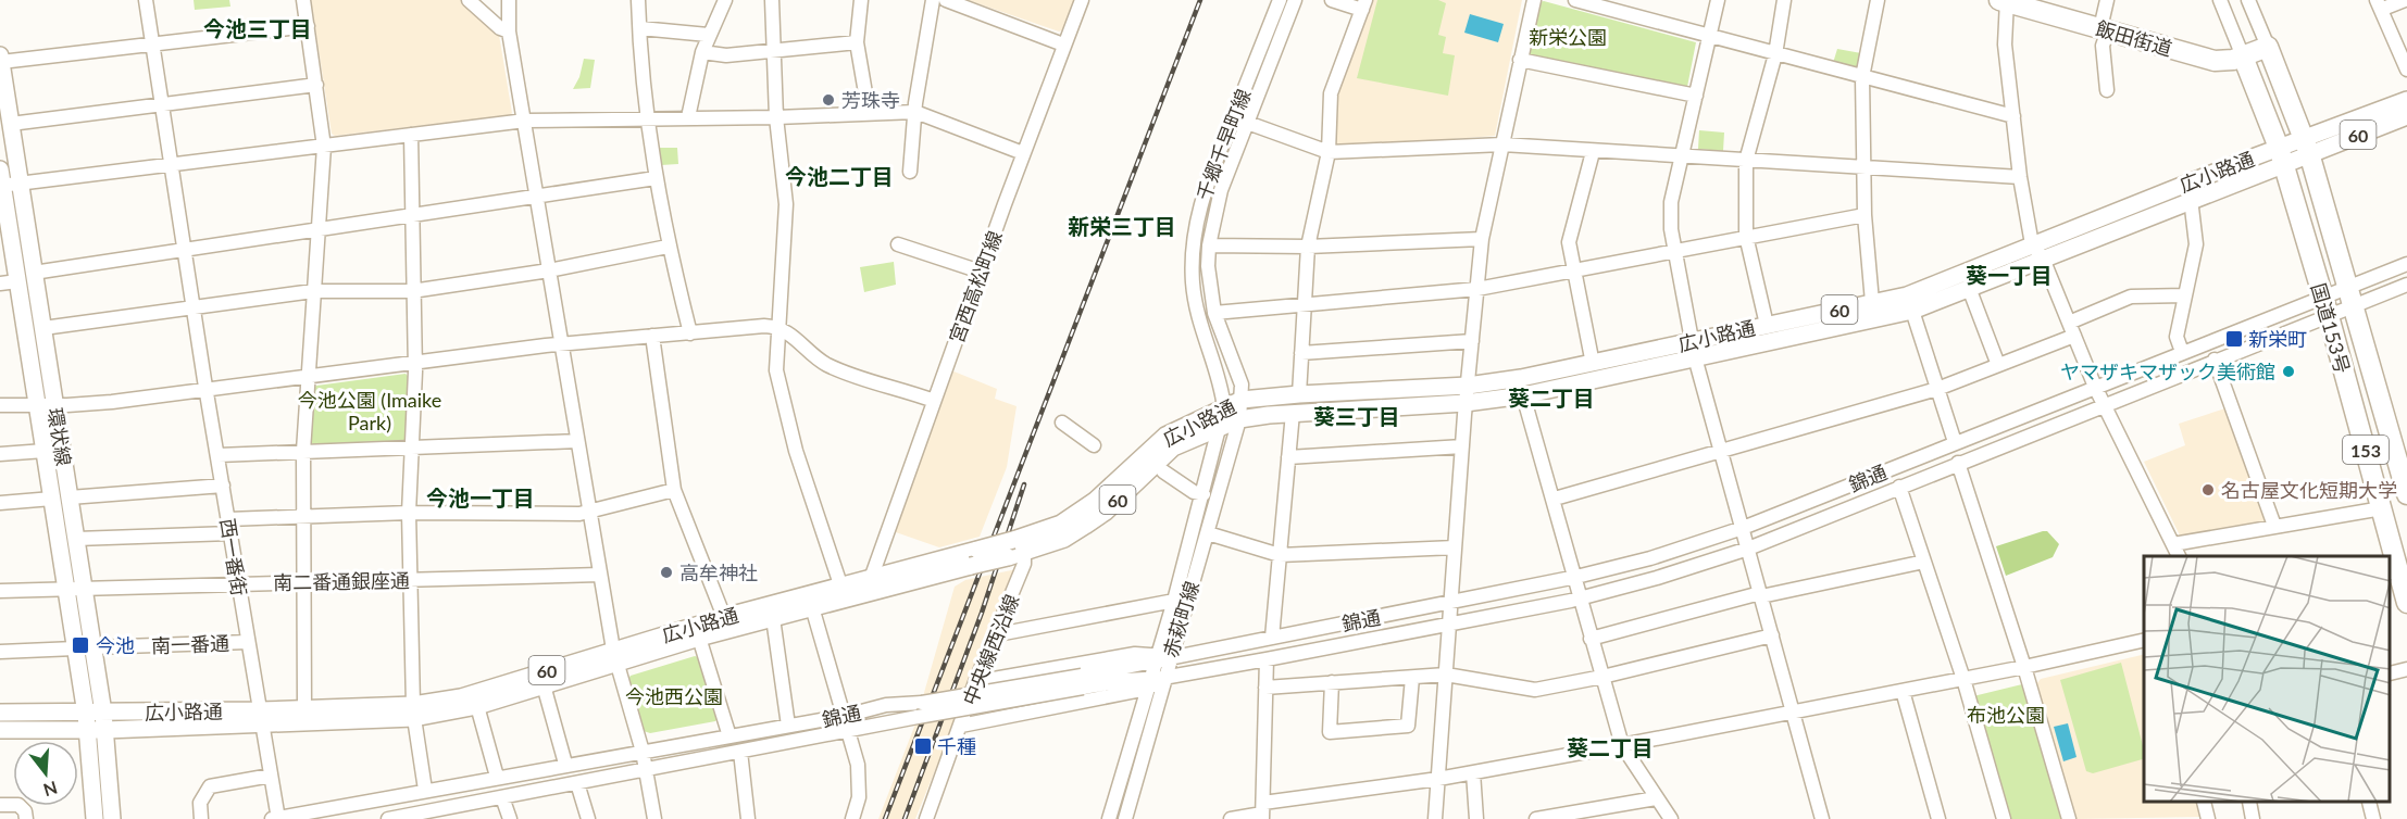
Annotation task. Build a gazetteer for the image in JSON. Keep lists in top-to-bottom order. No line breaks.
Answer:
{"streets":{"highway":["飯田街道","国道153号","153"],"main road":["60","広小路通","環状線"],"street":["千郷千早町線","宮西高松町線","錦通","西一番街","南二番通銀座通","赤萩町線","南一番通","中央線西沿線"]},"crossings":[["飯田街道","国道153号"],["千郷千早町線","広小路通"],["千郷千早町線","赤萩町線"],["広小路通","宮西高松町線"],["広小路通","国道153号"],["広小路通","環状線"],["広小路通","西一番街"],["広小路通","赤萩町線"],["広小路通","中央線西沿線"],["国道153号","錦通"],["環状線","南二番通銀座通"],["環状線","南一番通"],["錦通","西一番街"],["錦通","赤萩町線"],["西一番街","南二番通銀座通"],["西一番街","南一番通"]],"districts":["今池三丁目","今池二丁目","新栄三丁目","葵一丁目","葵二丁目","葵三丁目","今池一丁目","葵二丁目"],"parks":["新栄公園","今池公園 (Imaike Park)","今池西公園","布池公園"],"places":{"other":["芳珠寺","ヤマザキマザック美術館","名古屋文化短期大学","高牟神社"],"transit":["新栄町","今池","千種"]},"north":"bottom"}
